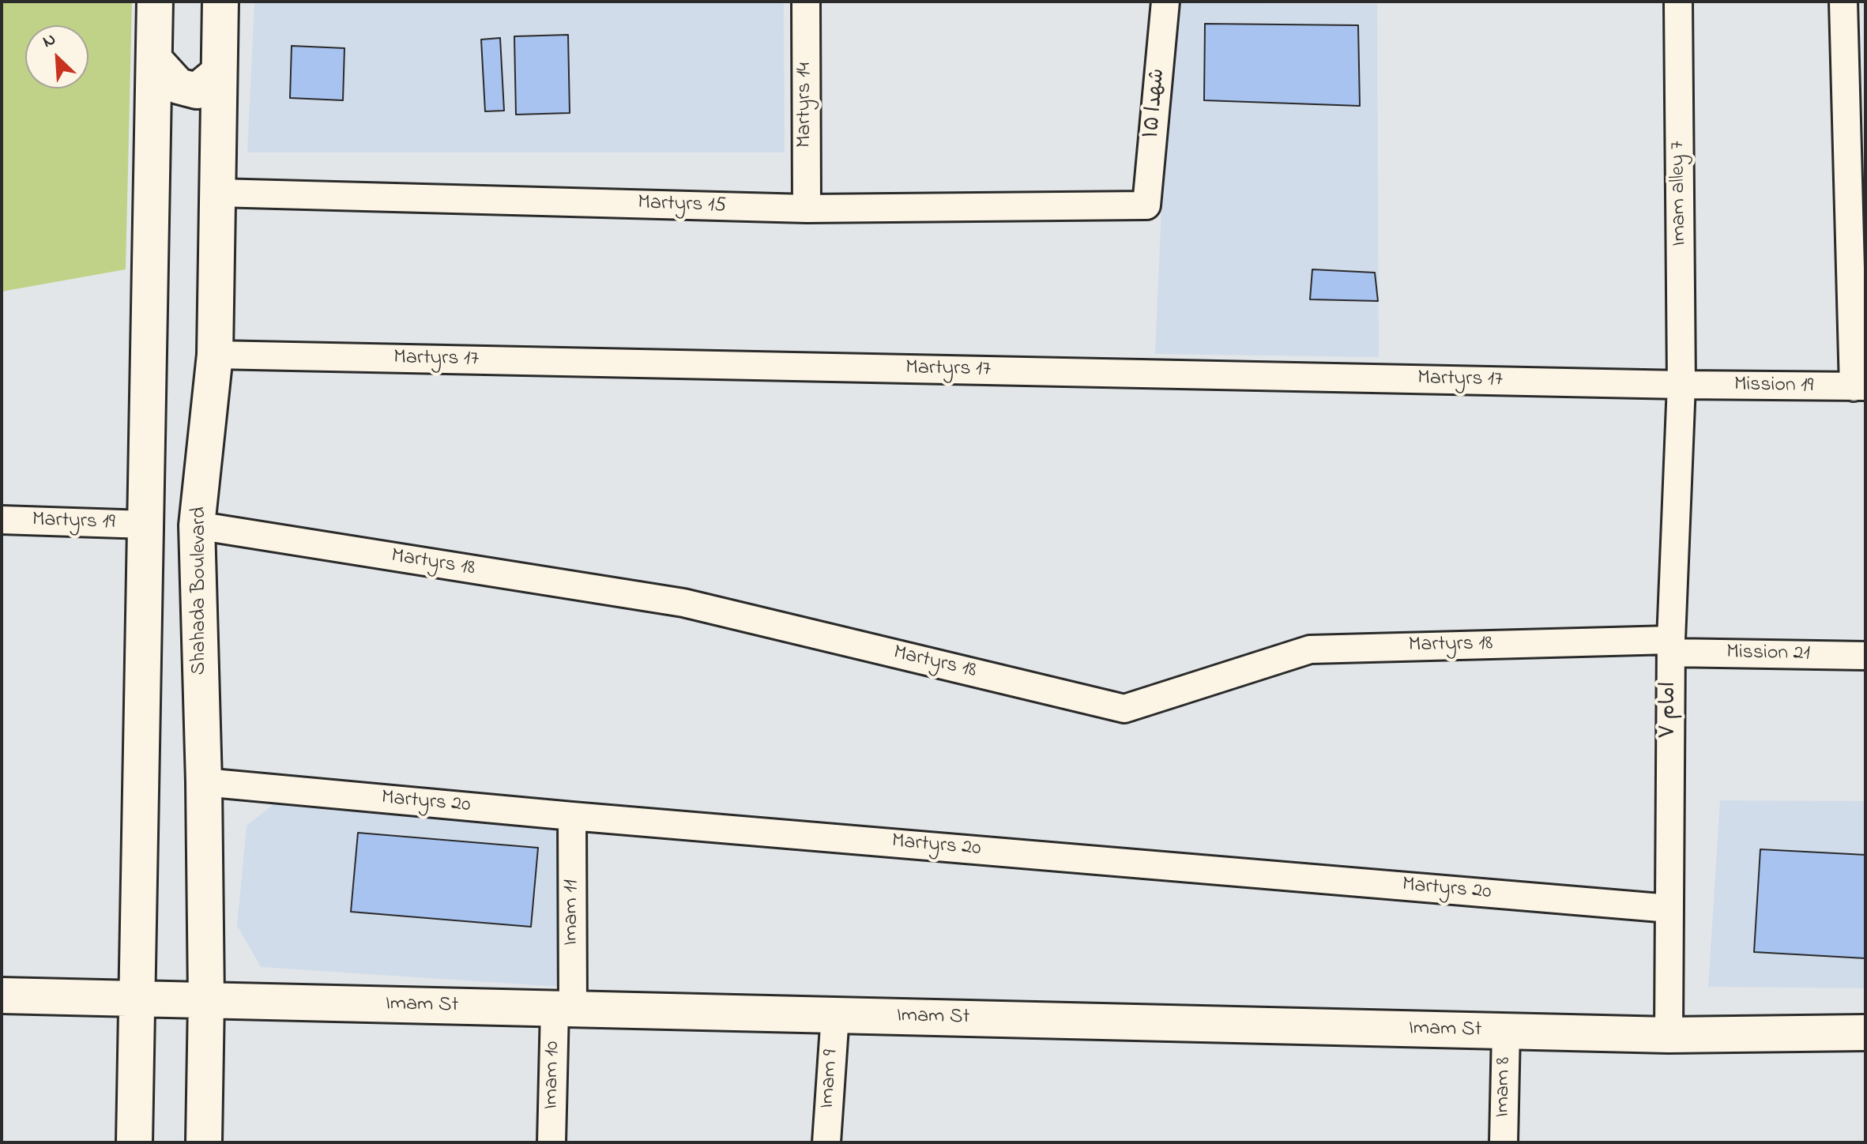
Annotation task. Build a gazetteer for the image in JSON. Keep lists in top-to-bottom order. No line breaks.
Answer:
{"streets":{"main road":["Shahada Boulevard","Imam St"],"street":["Martyrs 14","Imam alley 7","Martyrs 15","Martyrs 17","Mission 19","Martyrs 19","Martyrs 18","Mission 21","امام ۷","Martyrs 20","Imam 11","Imam 10","Imam 9","Imam 8"]},"crossings":[["Martyrs 14","Martyrs 15"],["Imam alley 7","Martyrs 17"],["Imam alley 7","Mission 19"],["Imam alley 7","امام ۷"],["Martyrs 15","Shahada Boulevard"],["Martyrs 17","Mission 19"],["Martyrs 17","Shahada Boulevard"],["Martyrs 17","امام ۷"],["Mission 19","امام ۷"],["Martyrs 18","Shahada Boulevard"],["Martyrs 18","Mission 21"],["Martyrs 18","امام ۷"],["Shahada Boulevard","Martyrs 20"],["Shahada Boulevard","Imam St"],["Mission 21","امام ۷"],["امام ۷","Martyrs 20"],["امام ۷","Imam St"],["Martyrs 20","Imam 11"],["Imam 11","Imam St"],["Imam 11","Imam 10"],["Imam St","Imam 10"],["Imam St","Imam 9"],["Imam St","Imam 8"]],"north":"top left"}
